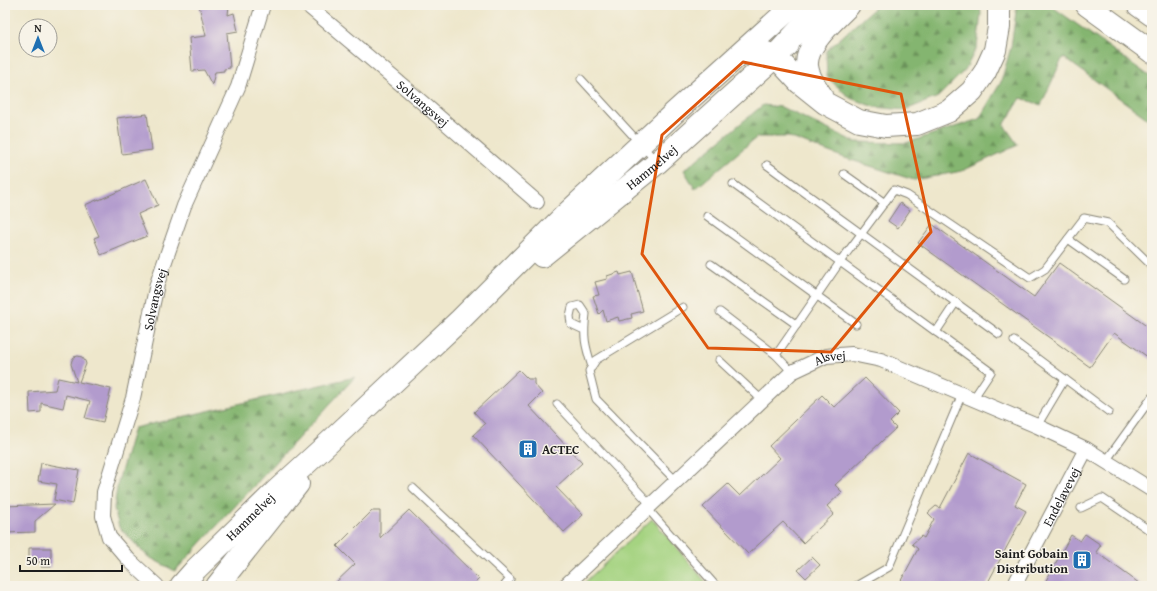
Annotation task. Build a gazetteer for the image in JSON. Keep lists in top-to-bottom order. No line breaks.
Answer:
{"streets":{"main road":["Hammelvej"],"street":["Solvangsvej","Alsvej","Endelavevej"]},"crossings":[["Alsvej","Endelavevej"]],"places":{"building":["ACTEC","Saint Gobain Distribution"]},"scale_bar":"50 m","north":"top"}
